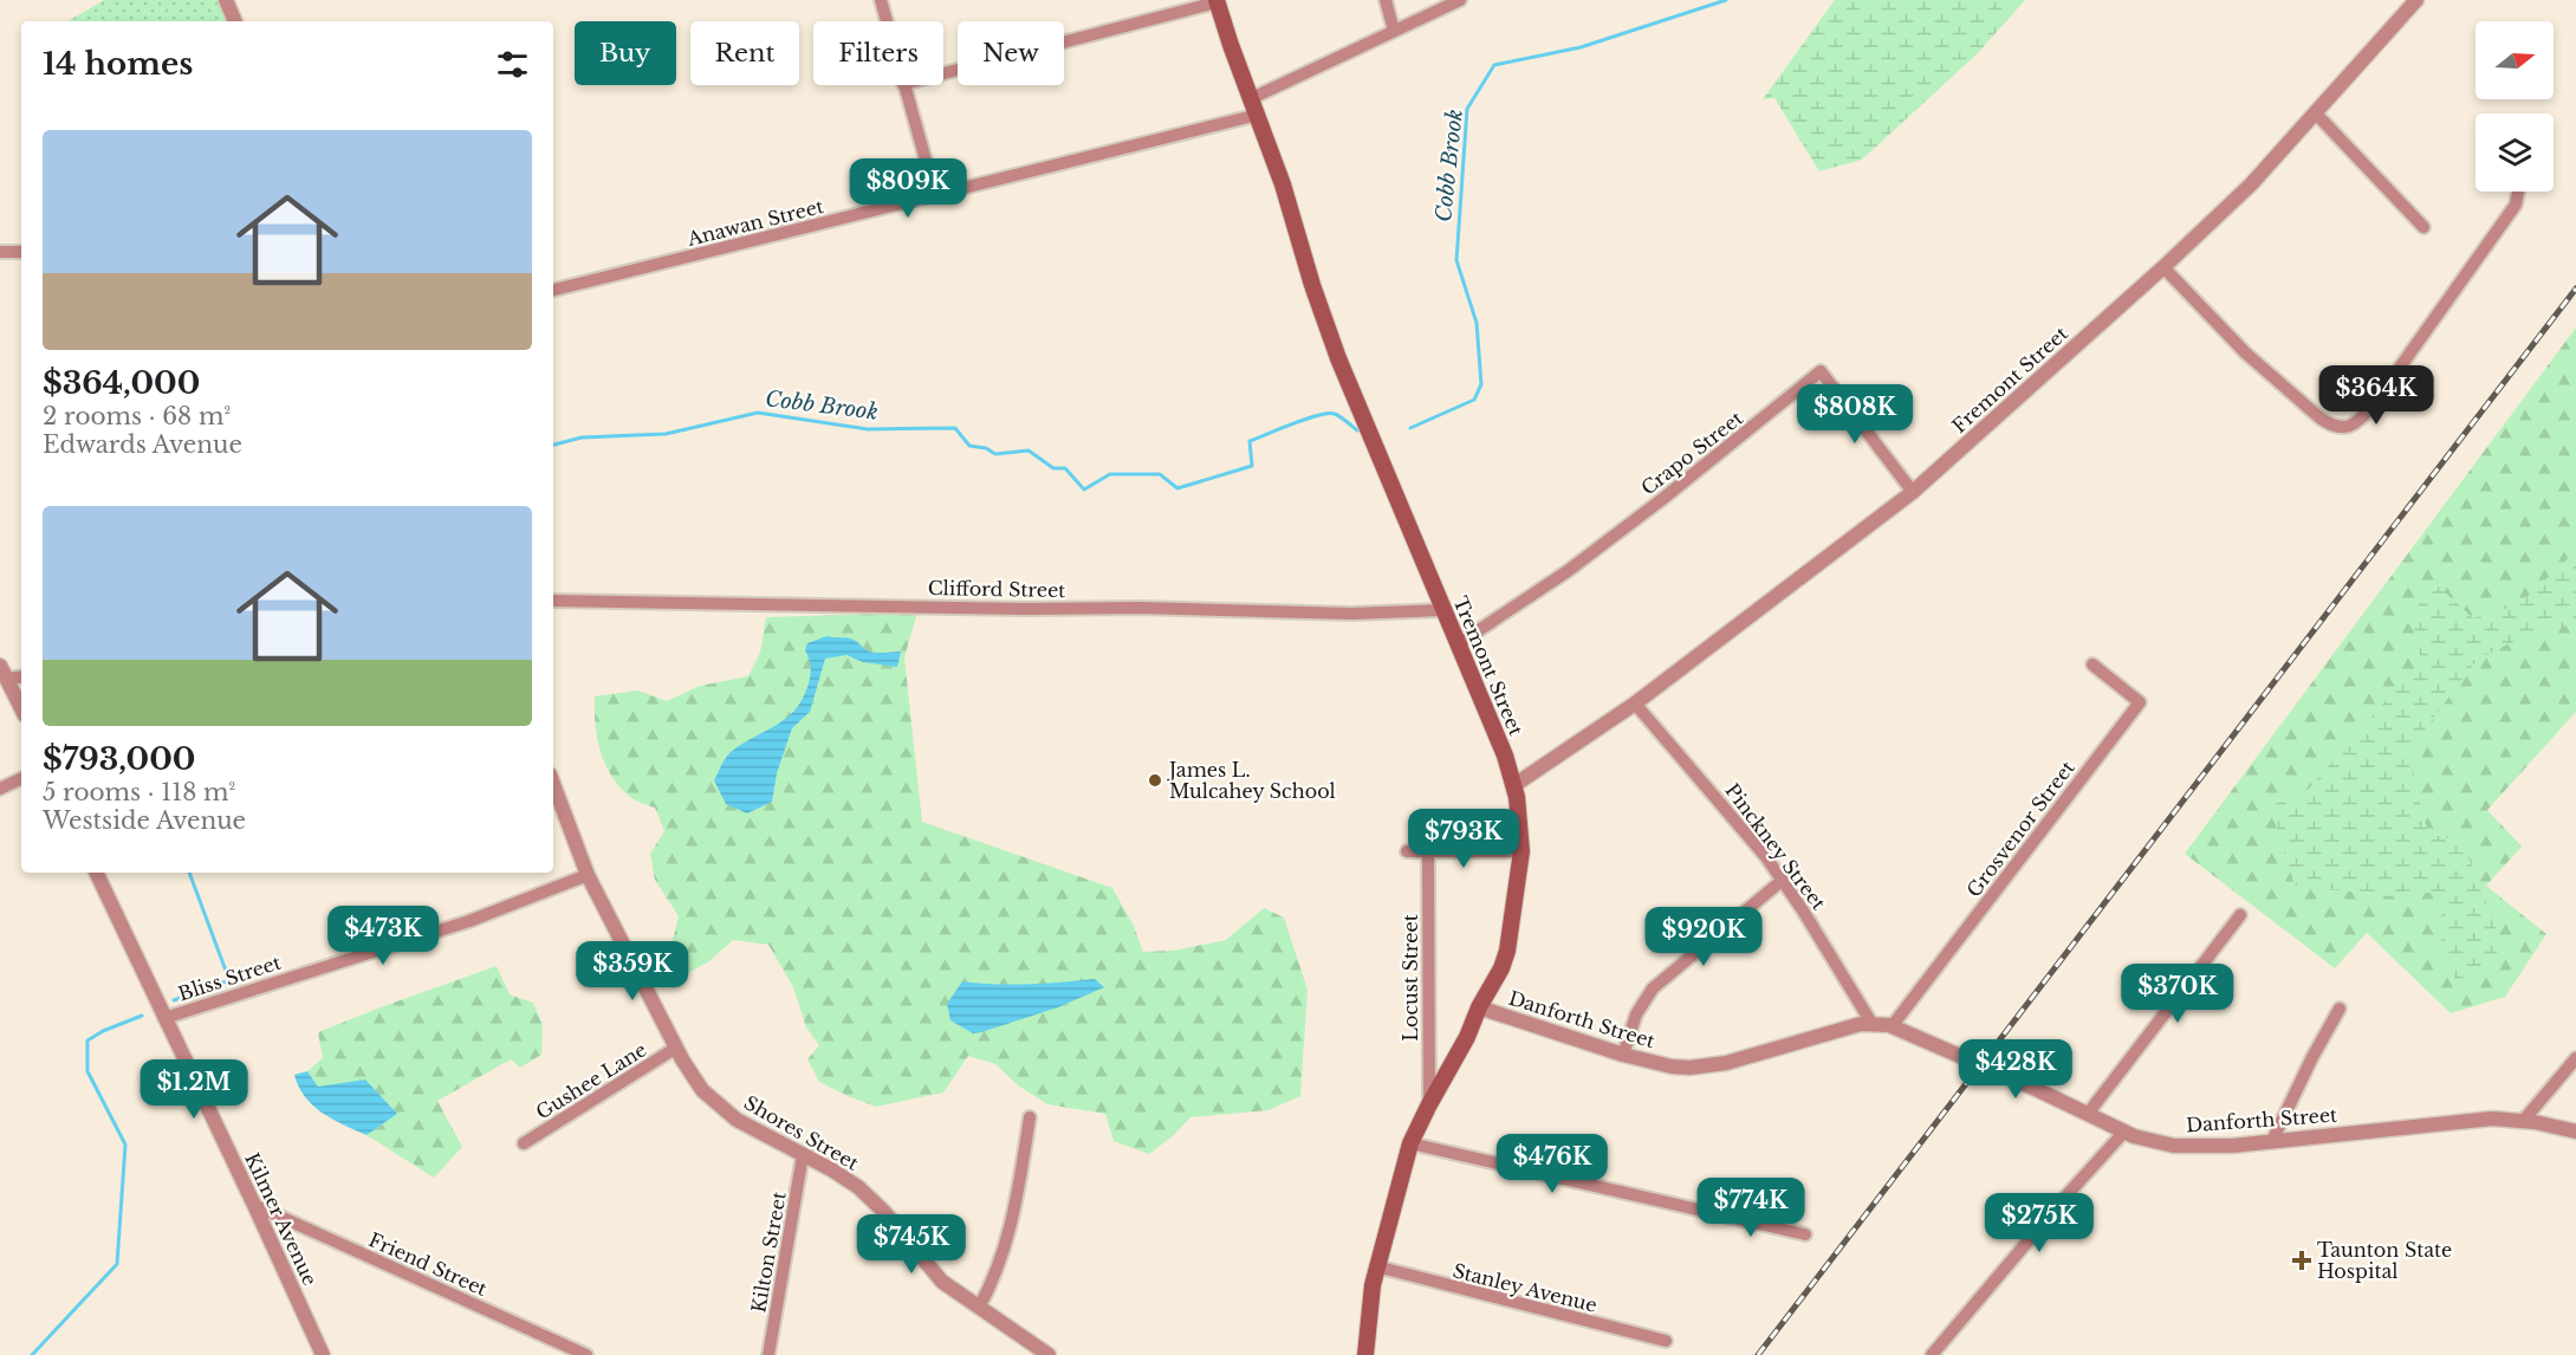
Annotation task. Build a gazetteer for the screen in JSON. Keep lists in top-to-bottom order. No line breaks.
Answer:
{"streets":{"main road":["Tremont Street"],"street":["Anawan Street","Fremont Street","Crapo Street","Clifford Street","Grosvenor Street","Pinckney Street","Bliss Street","Locust Street","Danforth Street","Gushee Lane","Shores Street","Kilmer Avenue","Kilton Street","Friend Street","Stanley Avenue"]},"crossings":[["Anawan Street","Tremont Street"],["Fremont Street","Crapo Street"],["Fremont Street","Tremont Street"],["Fremont Street","Pinckney Street"],["Crapo Street","Tremont Street"],["Clifford Street","Tremont Street"],["Tremont Street","Locust Street"],["Tremont Street","Danforth Street"],["Tremont Street","Stanley Avenue"],["Grosvenor Street","Danforth Street"],["Pinckney Street","Danforth Street"],["Bliss Street","Shores Street"],["Bliss Street","Kilmer Avenue"],["Gushee Lane","Shores Street"],["Shores Street","Kilton Street"],["Kilmer Avenue","Friend Street"]],"water":["Cobb Brook"],"places":{"other":["James L. Mulcahey School"],"health":["Taunton State Hospital"]},"north":"right","page":{"chip":["Buy","Rent","Filters","New"],"heading":"14 homes","list":[{"name":"$364,000","note":"2 rooms · 68 m² · Edwards Avenue"},{"name":"$793,000","note":"5 rooms · 118 m² · Westside Avenue"}],"price":["$809K","$364K","$808K","$793K","$473K","$920K","$359K","$370K","$428K","$1.2M","$476K","$774K","$275K","$745K"]}}
